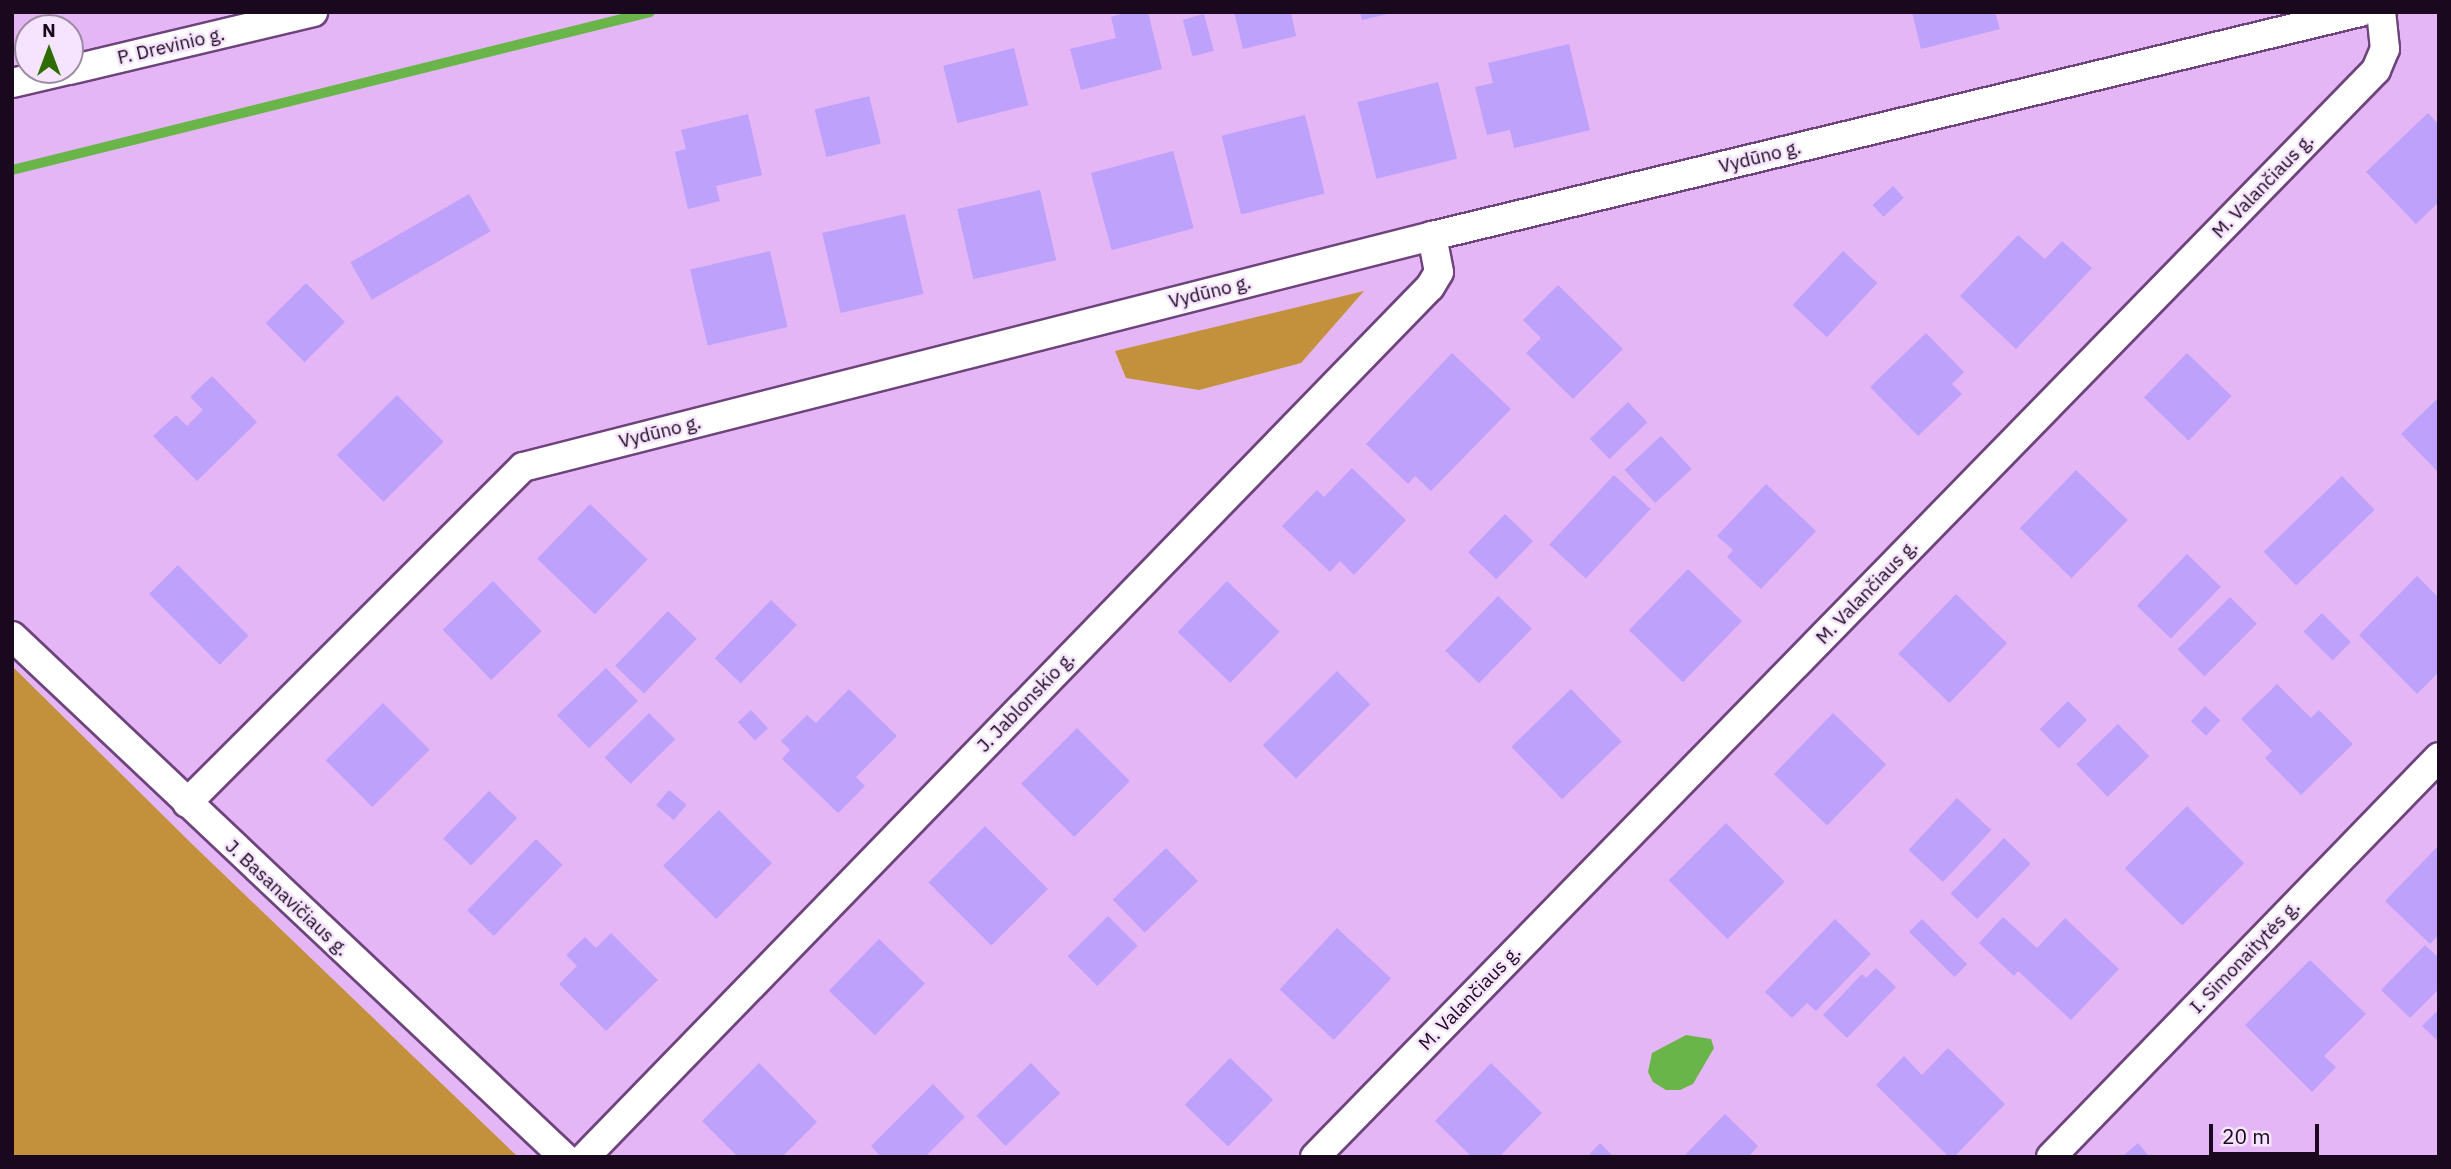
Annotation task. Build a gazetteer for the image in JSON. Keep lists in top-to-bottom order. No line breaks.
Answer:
{"streets":{"street":["P. Drevinio g.","Vydūno g.","M. Valančiaus g.","J. Jablonskio g.","J. Basanavičiaus g.","I. Simonaitytės g."]},"crossings":[["Vydūno g.","J. Jablonskio g."],["Vydūno g.","J. Basanavičiaus g."]],"scale_bar":"20 m","north":"top"}
